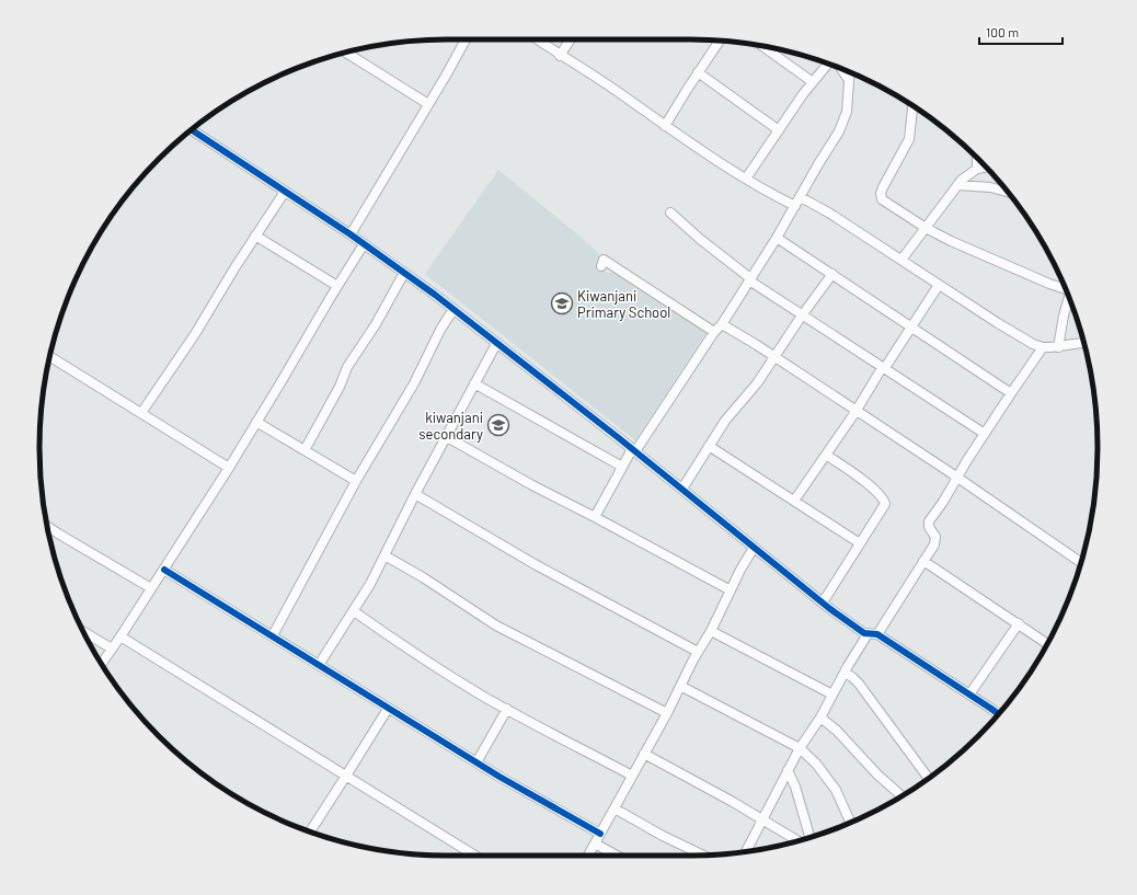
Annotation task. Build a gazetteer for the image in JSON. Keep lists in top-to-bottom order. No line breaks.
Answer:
{"places":{"school or university":["Kiwanjani Primary School","kiwanjani secondary"]},"scale_bar":"100 m"}
